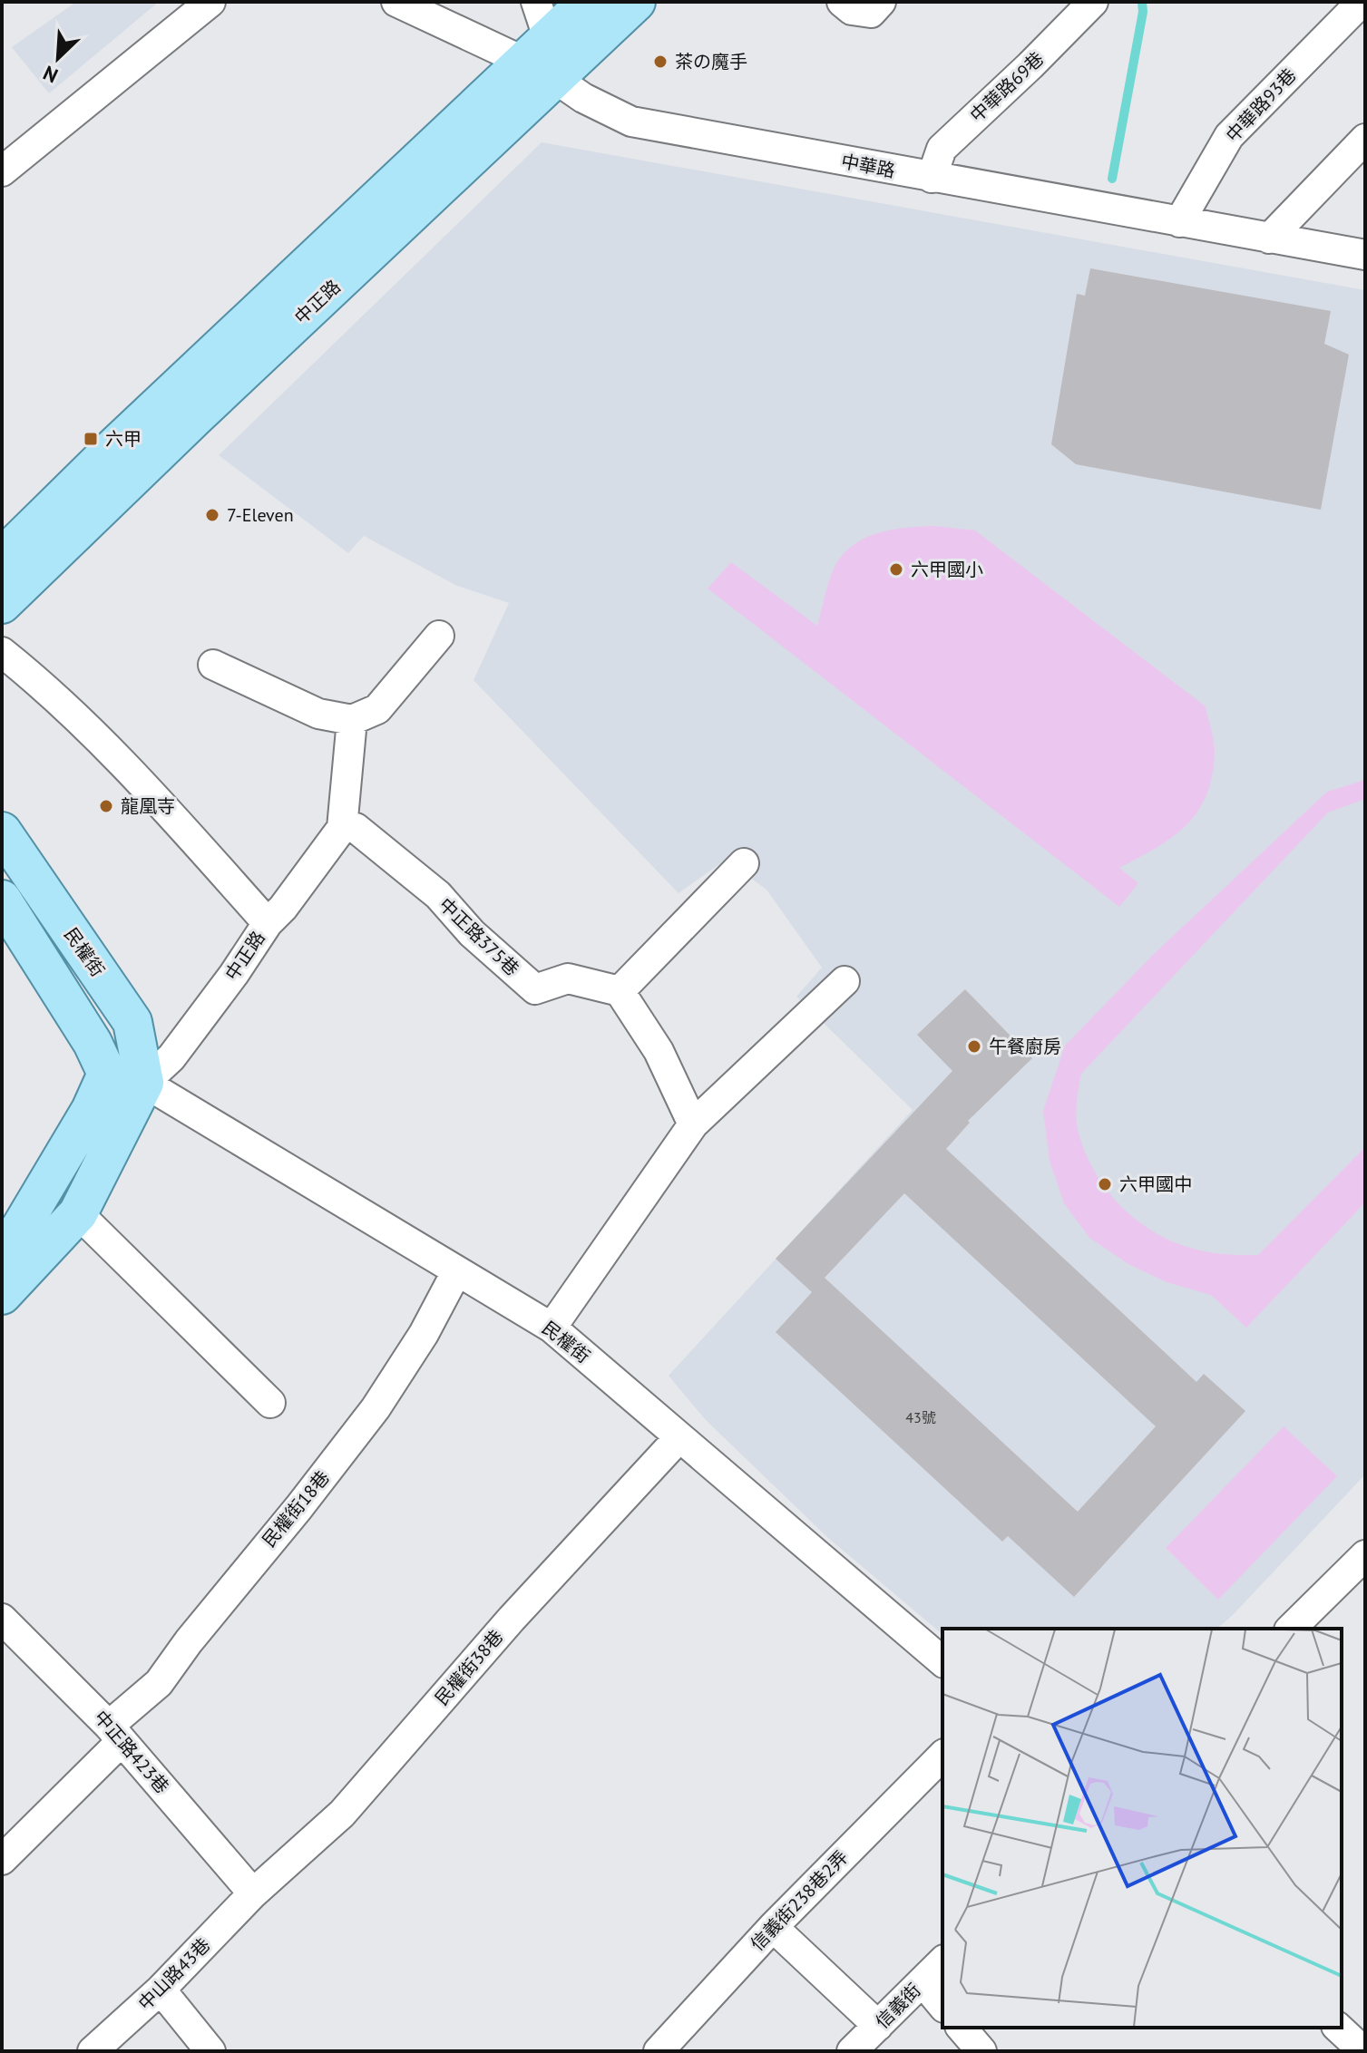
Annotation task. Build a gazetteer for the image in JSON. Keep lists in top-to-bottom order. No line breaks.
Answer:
{"streets":{"main road":["中正路","民權街"],"street":["中華路69巷","中華路93巷","中華路","中正路375巷","民權街18巷","民權街38巷","中正路423巷","信義街238巷2弄","中山路43巷","信義街"]},"crossings":[["中華路69巷","中華路"],["中華路93巷","中華路"],["中華路","中正路"],["中正路","民權街"],["民權街","民權街18巷"],["民權街","民權街38巷"],["民權街18巷","中正路423巷"],["民權街38巷","中正路423巷"],["民權街38巷","中山路43巷"],["中正路423巷","中山路43巷"]],"places":{"other":["茶の魔手","7-Eleven","六甲國小","龍凰寺","午餐廚房","六甲國中"],"transit":["六甲"]},"house_numbers":["43號"],"north":"bottom left"}
